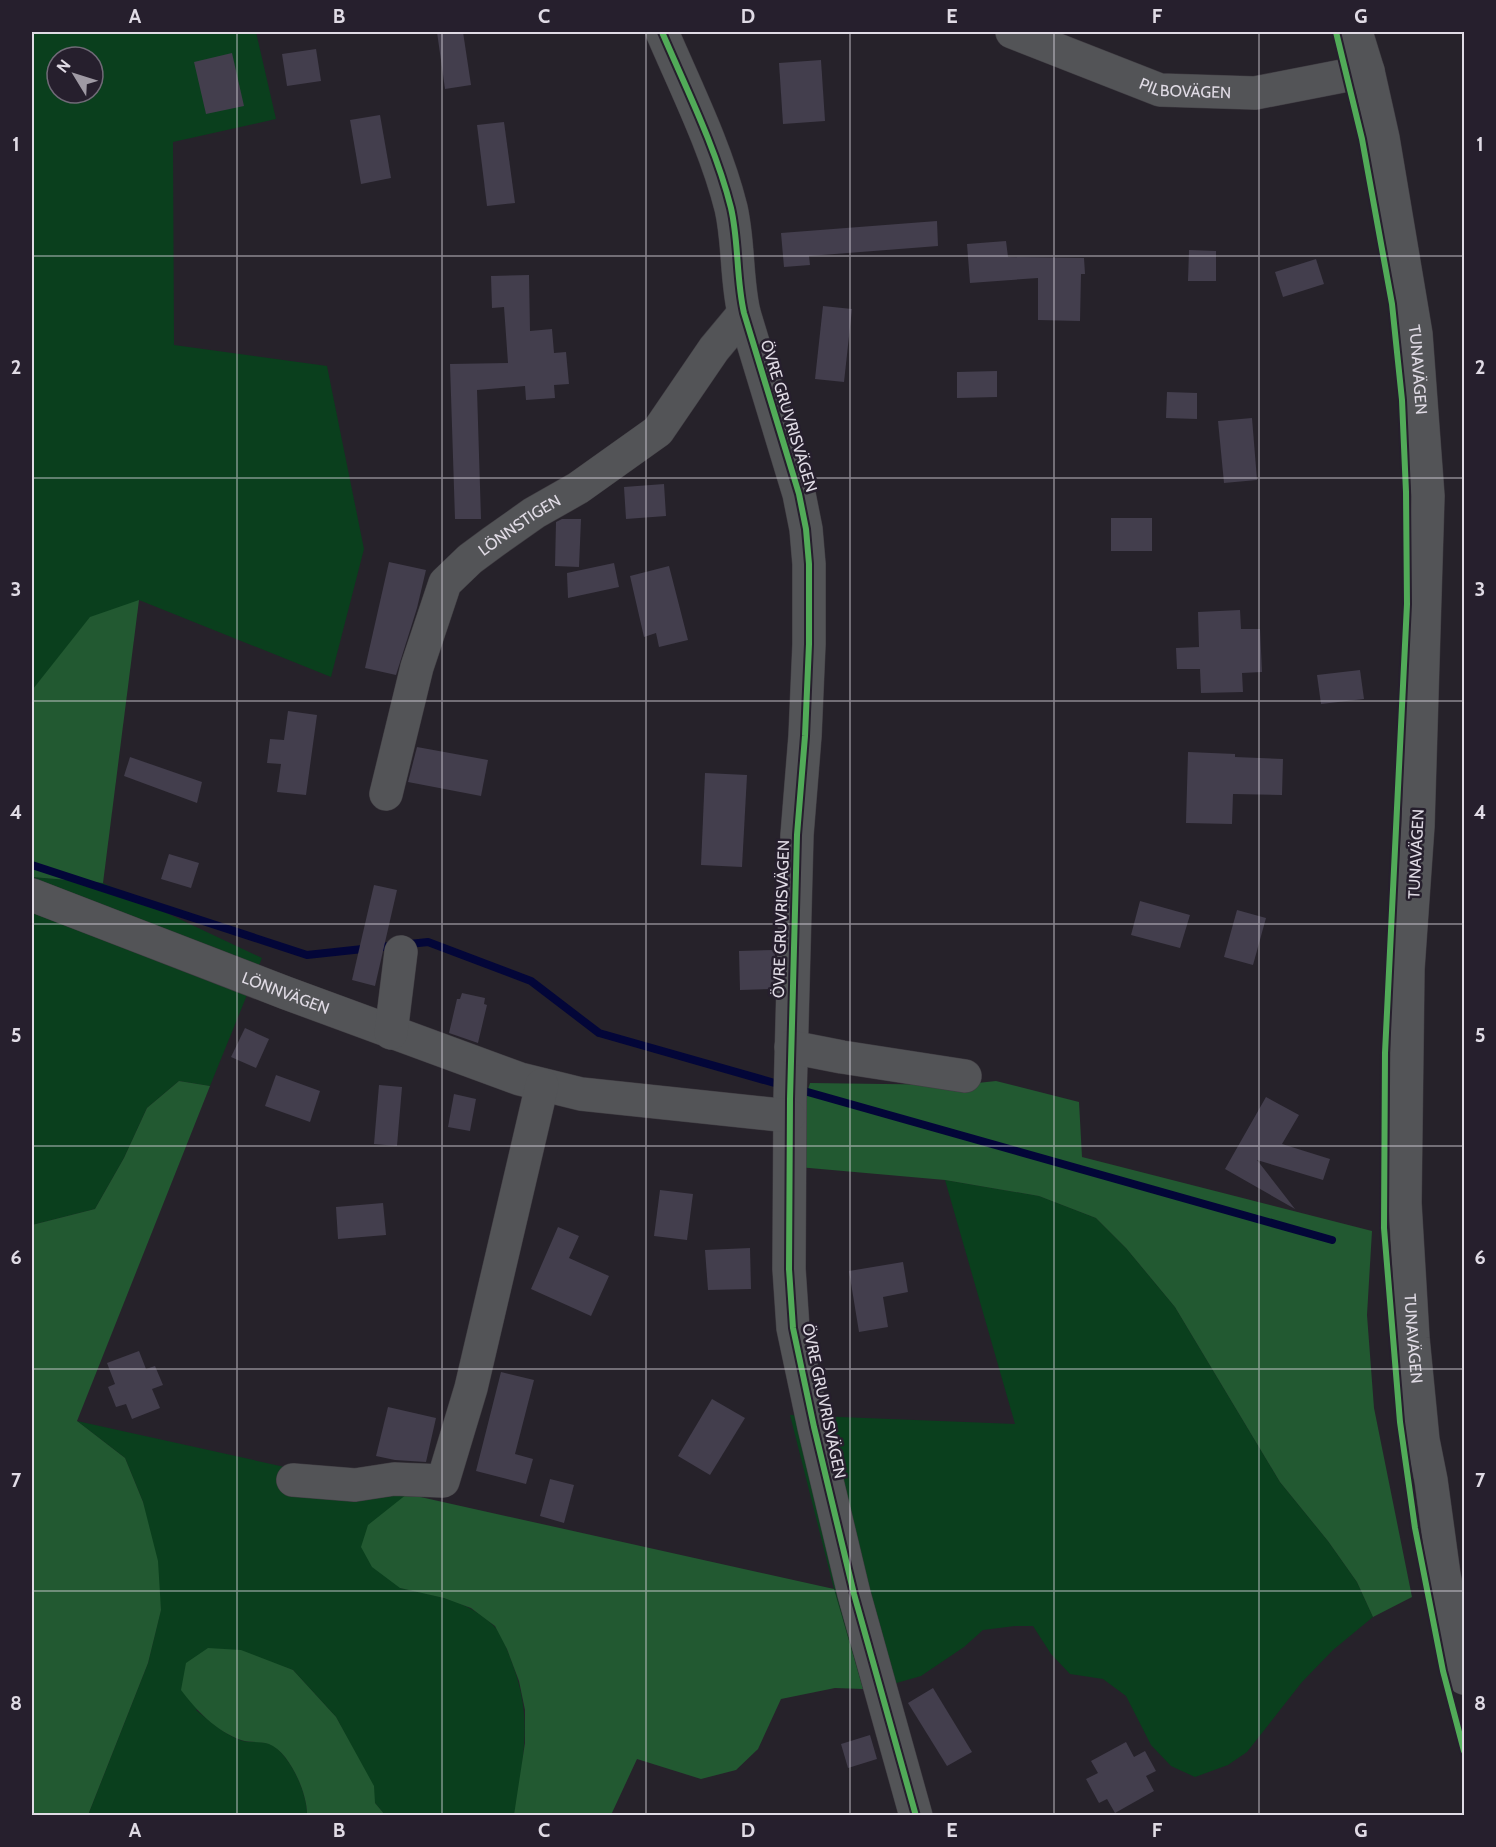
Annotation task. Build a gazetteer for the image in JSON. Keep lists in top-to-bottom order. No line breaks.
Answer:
{"streets":{"street":["PILBOVÄGEN","TUNAVÄGEN","ÖVRE GRUVRISVÄGEN","LÖNNSTIGEN","LÖNNVÄGEN"]},"crossings":[["PILBOVÄGEN","TUNAVÄGEN"],["ÖVRE GRUVRISVÄGEN","LÖNNSTIGEN"],["ÖVRE GRUVRISVÄGEN","LÖNNVÄGEN"]],"north":"top left","grid":{"columns":["A","B","C","D","E","F","G"],"rows":["1","2","3","4","5","6","7","8"]}}
